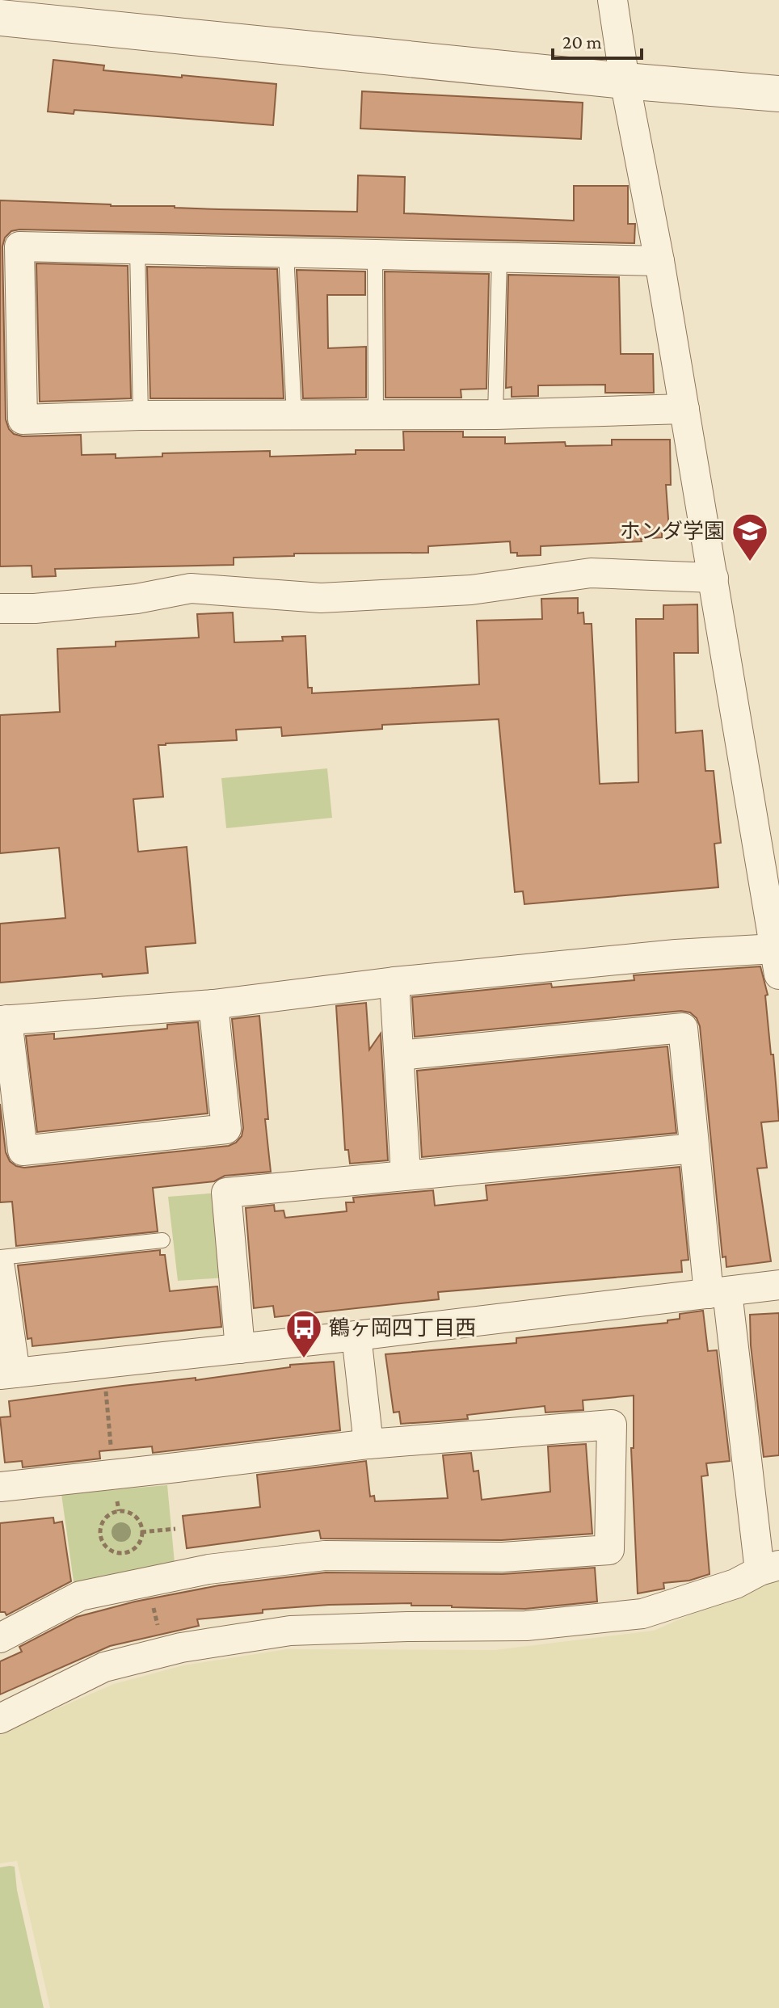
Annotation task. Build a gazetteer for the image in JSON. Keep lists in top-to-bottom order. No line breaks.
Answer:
{"places":{"school or university":["ホンダ学園"],"bus stop":["鶴ヶ岡四丁目西"]},"scale_bar":"20 m"}
